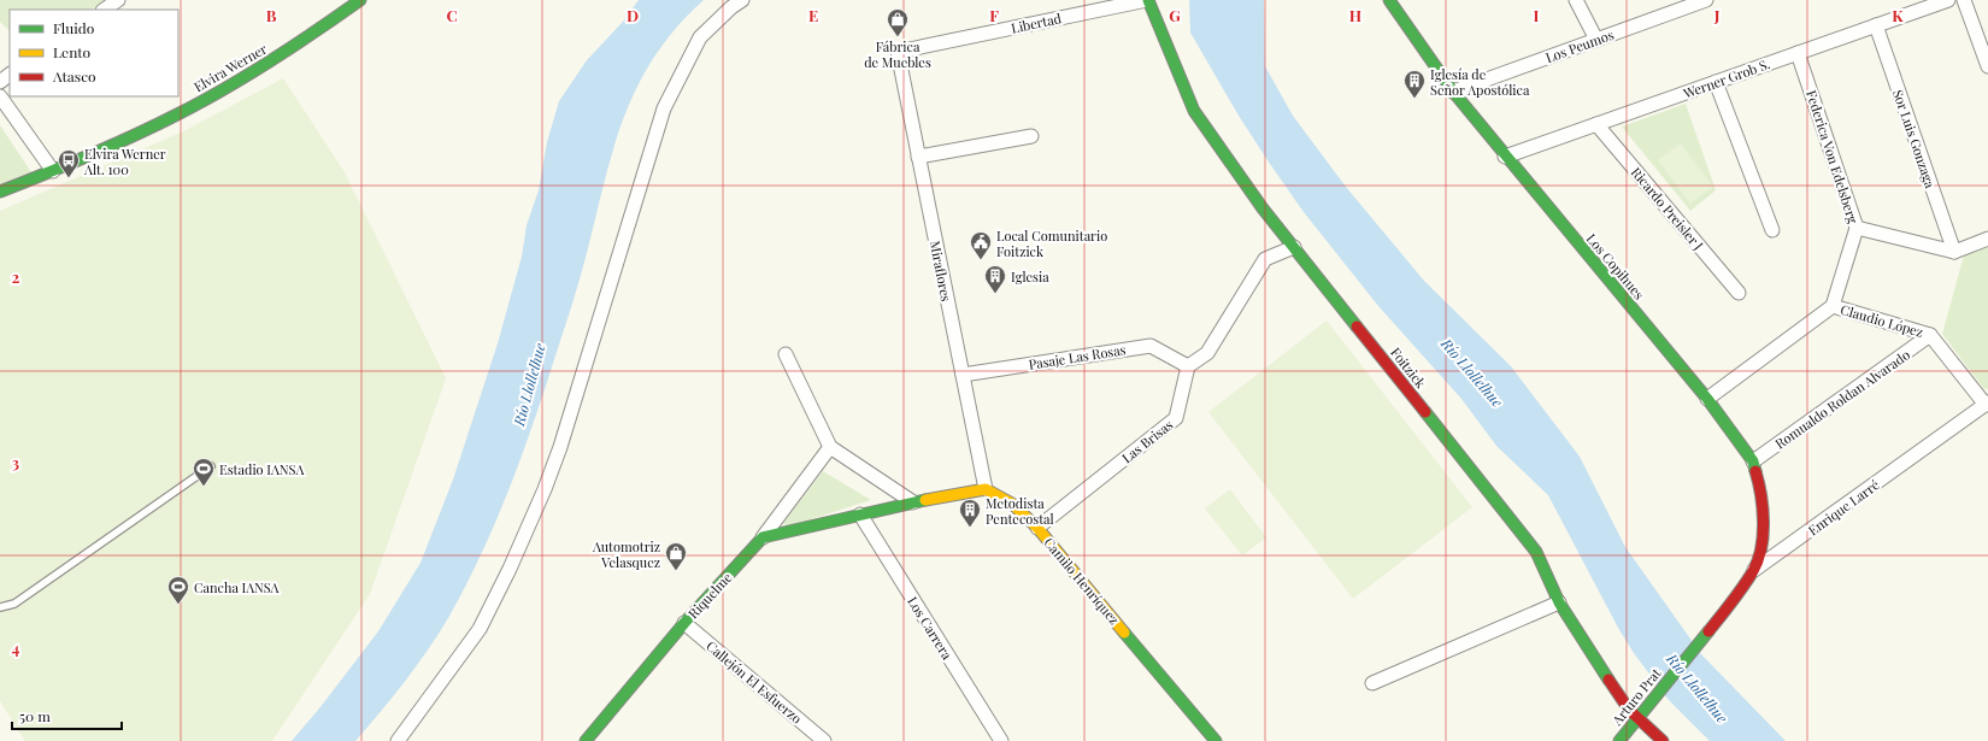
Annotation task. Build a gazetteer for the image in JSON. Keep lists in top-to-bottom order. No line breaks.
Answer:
{"streets":{"main road":["Elvira Werner","Los Copihues","Foitzick","Enrique Larré","Camilo Henríquez","Riquelme","Arturo Prat"],"street":["Libertad","Los Peumos","Werner Grob S.","Sor Luis Gonzaga","Federica Von Edelsberg","Ricardo Preisler J","Miraflores","Claudio López","Pasaje Las Rosas","Romualdo Roldan Alvarado","Las Brisas","Los Carrera","Callejón El Esfuerzo"]},"crossings":[["Libertad","Miraflores"],["Libertad","Foitzick"],["Los Peumos","Los Copihues"],["Werner Grob S.","Sor Luis Gonzaga"],["Werner Grob S.","Federica Von Edelsberg"],["Werner Grob S.","Ricardo Preisler J"],["Werner Grob S.","Los Copihues"],["Federica Von Edelsberg","Claudio López"],["Los Copihues","Romualdo Roldan Alvarado"],["Los Copihues","Enrique Larré"],["Miraflores","Pasaje Las Rosas"],["Miraflores","Camilo Henríquez"],["Claudio López","Romualdo Roldan Alvarado"],["Claudio López","Enrique Larré"],["Pasaje Las Rosas","Las Brisas"],["Foitzick","Arturo Prat"],["Las Brisas","Camilo Henríquez"],["Enrique Larré","Arturo Prat"],["Riquelme","Callejón El Esfuerzo"]],"water":["Río Llollelhue"],"places":{"shop":["Fábrica de Muebles","Automotriz Velasquez"],"building":["Iglesía de Señor Apostólica","Iglesia","Metodista Pentecostal"],"bus stop":["Elvira Werner Alt. 100"],"public building":["Local Comunitario Foitzick"],"sports":["Estadio IANSA","Cancha IANSA"]},"legend":["Fluido","Lento","Atasco"],"scale_bar":"50 m","grid":{"columns":["B","C","D","E","F","G","H","I","J","K"],"rows":["2","3","4"]}}
